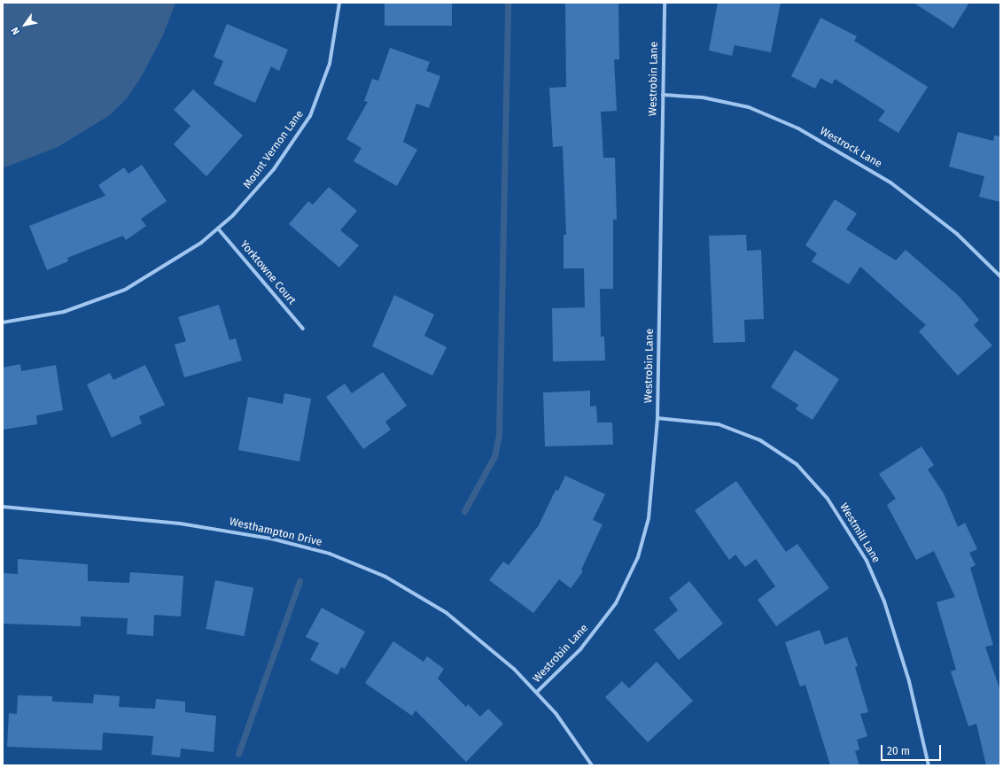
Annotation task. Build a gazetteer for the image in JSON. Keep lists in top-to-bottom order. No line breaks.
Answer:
{"streets":{"street":["Westrobin Lane","Westrock Lane","Mount Vernon Lane","Yorktowne Court","Westhampton Drive","Westmill Lane"]},"crossings":[["Westrobin Lane","Westrock Lane"],["Westrobin Lane","Westhampton Drive"],["Westrobin Lane","Westmill Lane"],["Mount Vernon Lane","Yorktowne Court"]],"scale_bar":"20 m","north":"bottom left"}
